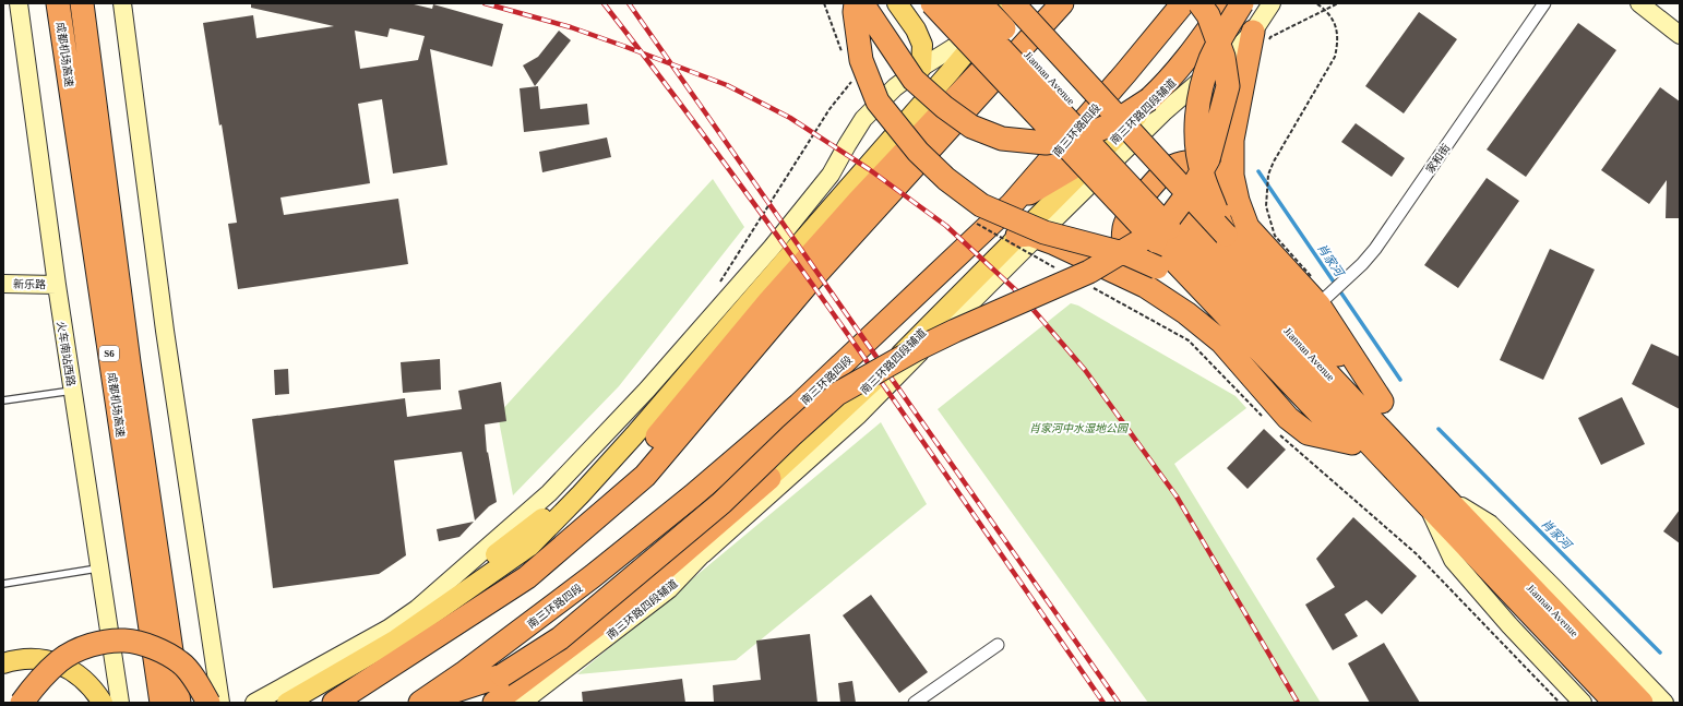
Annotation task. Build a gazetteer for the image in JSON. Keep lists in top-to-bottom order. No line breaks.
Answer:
{"streets":{"highway":["成都机场高速","Jiannan Avenue","南三环路四段","S6"],"main road":["南三环路四段辅道","新乐路","火车南站西路"],"street":["家和街"]},"crossings":[["新乐路","火车南站西路"]],"water":["肖家河"],"parks":["肖家河中水湿地公园"]}
